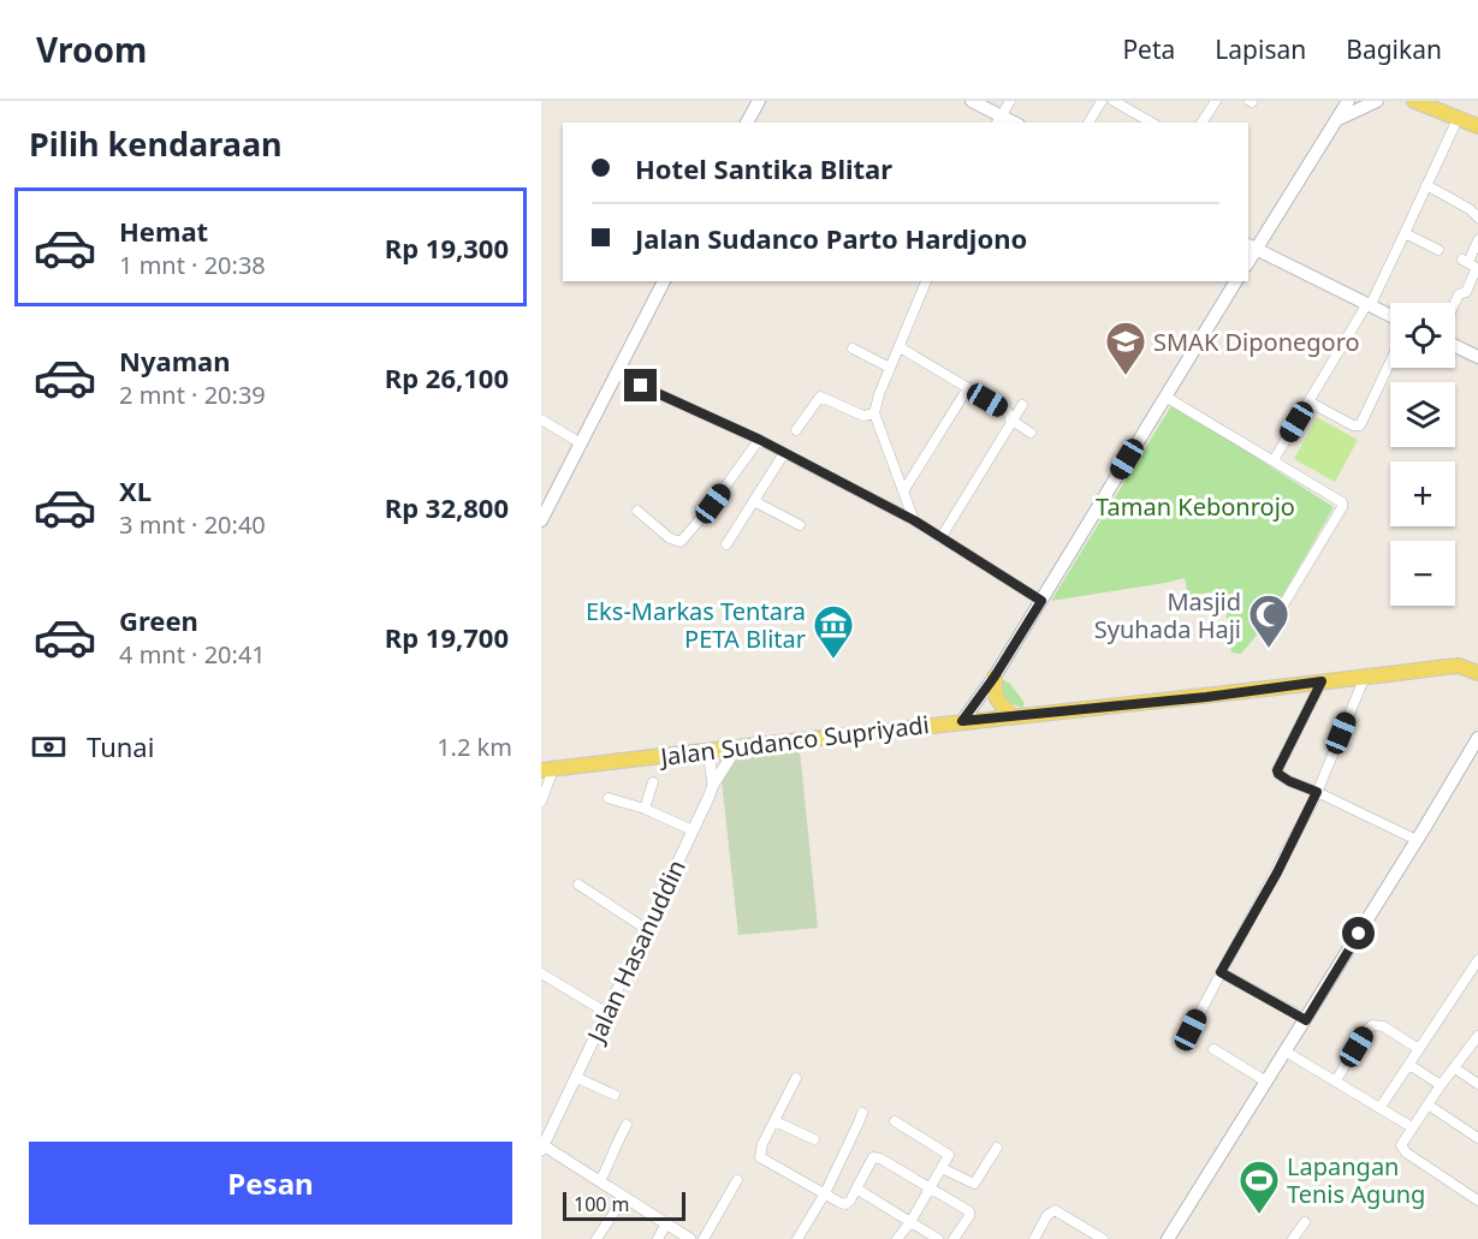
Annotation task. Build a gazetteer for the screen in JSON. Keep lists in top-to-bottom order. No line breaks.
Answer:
{"streets":{"main road":["Jalan Sudanco Supriyadi"],"street":["Jalan Hasanuddin"]},"crossings":[["Jalan Sudanco Supriyadi","Jalan Hasanuddin"]],"parks":["Taman Kebonrojo"],"places":{"school or university":["SMAK Diponegoro"],"mosque":["Masjid Syuhada Haji"],"museum":["Eks-Markas Tentara PETA Blitar"],"sports":["Lapangan Tenis Agung"]},"scale_bar":"100 m","page":{"header":"Vroom","nav":["Peta","Lapisan","Bagikan"],"heading":"Pilih kendaraan","banner":["Hotel Santika Blitar","Jalan Sudanco Parto Hardjono"],"list":[{"name":"Hemat","note":"1 mnt · 20:38","value":"Rp 19,300"},{"name":"Nyaman","note":"2 mnt · 20:39","value":"Rp 26,100"},{"name":"XL","note":"3 mnt · 20:40","value":"Rp 32,800"},{"name":"Green","note":"4 mnt · 20:41","value":"Rp 19,700"}],"map_buttons":["+","−"],"pay":["Tunai","1.2 km"],"buttons":"Pesan","scale":"100 m"}}
